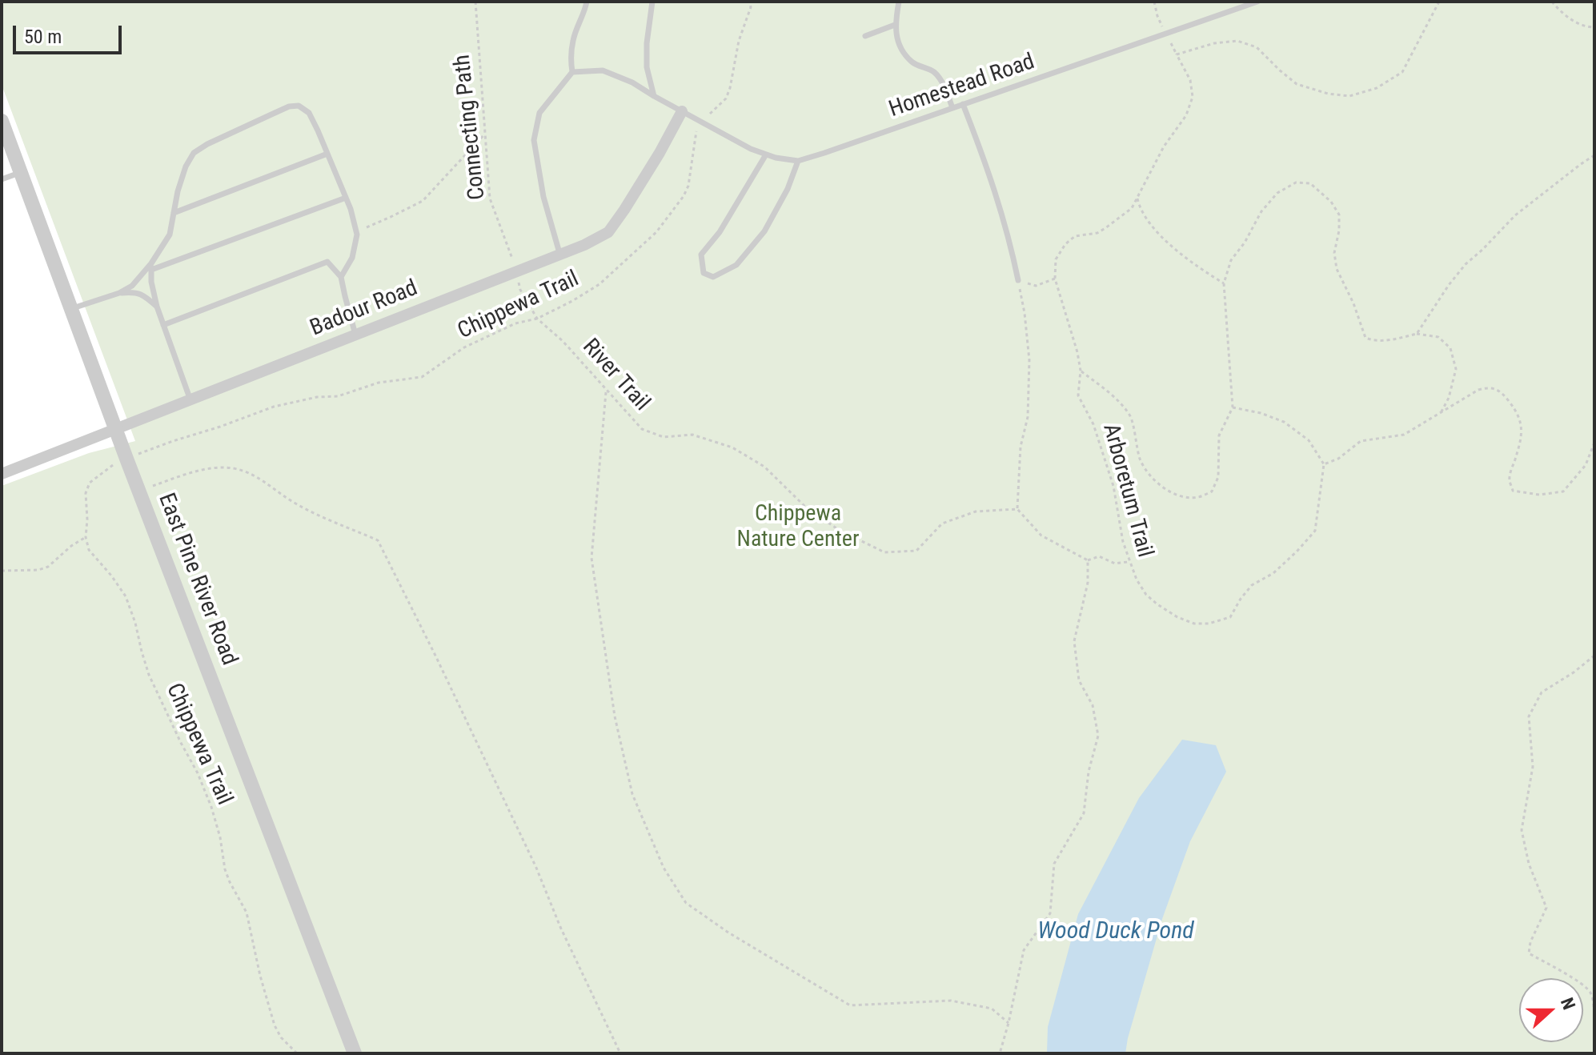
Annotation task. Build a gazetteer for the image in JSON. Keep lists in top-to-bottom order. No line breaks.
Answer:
{"streets":{"street":["Badour Road","East Pine River Road"],"lane":["Homestead Road"],"path":["Connecting Path","Chippewa Trail","River Trail","Arboretum Trail"]},"crossings":[["Homestead Road","Chippewa Trail"],["Homestead Road","Badour Road"],["Connecting Path","Chippewa Trail"],["Connecting Path","Badour Road"],["Connecting Path","River Trail"],["Chippewa Trail","River Trail"],["Badour Road","East Pine River Road"]],"water":["Wood Duck Pond"],"parks":["Chippewa Nature Center"],"scale_bar":"50 m","north":"right"}
